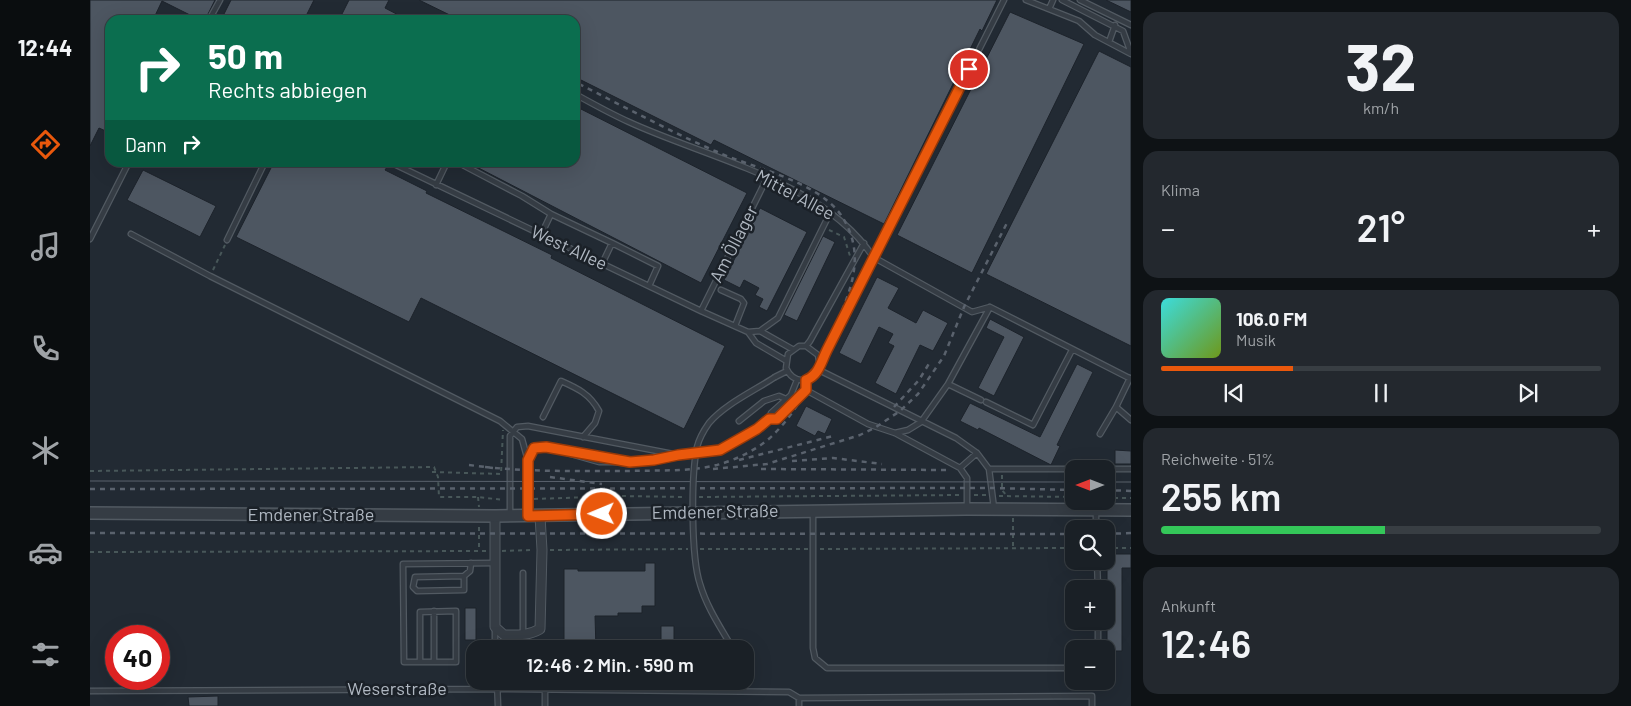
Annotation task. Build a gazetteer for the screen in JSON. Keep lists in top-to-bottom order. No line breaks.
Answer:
{"streets":{"street":["Emdener Straße"],"lane":["Mittel Allee","Am Öllager","West Allee","Weserstraße"]},"crossings":[["Mittel Allee","Am Öllager"],["Am Öllager","West Allee"]],"north":"left","page":{"tabs":"12:44","tile":[["32","km/h"],"Klima",["Reichweite · 51%","255 km"],["Ankunft","12:46"]],"turn":["50 m","Rechts abbiegen"],"then":"Dann","heat":["−","21°","+"],"song":["106.0 FM","Musik"],"map_buttons":["+","−"],"limit":"40","trip":"12:46 · 2 Min. · 590 m"}}
